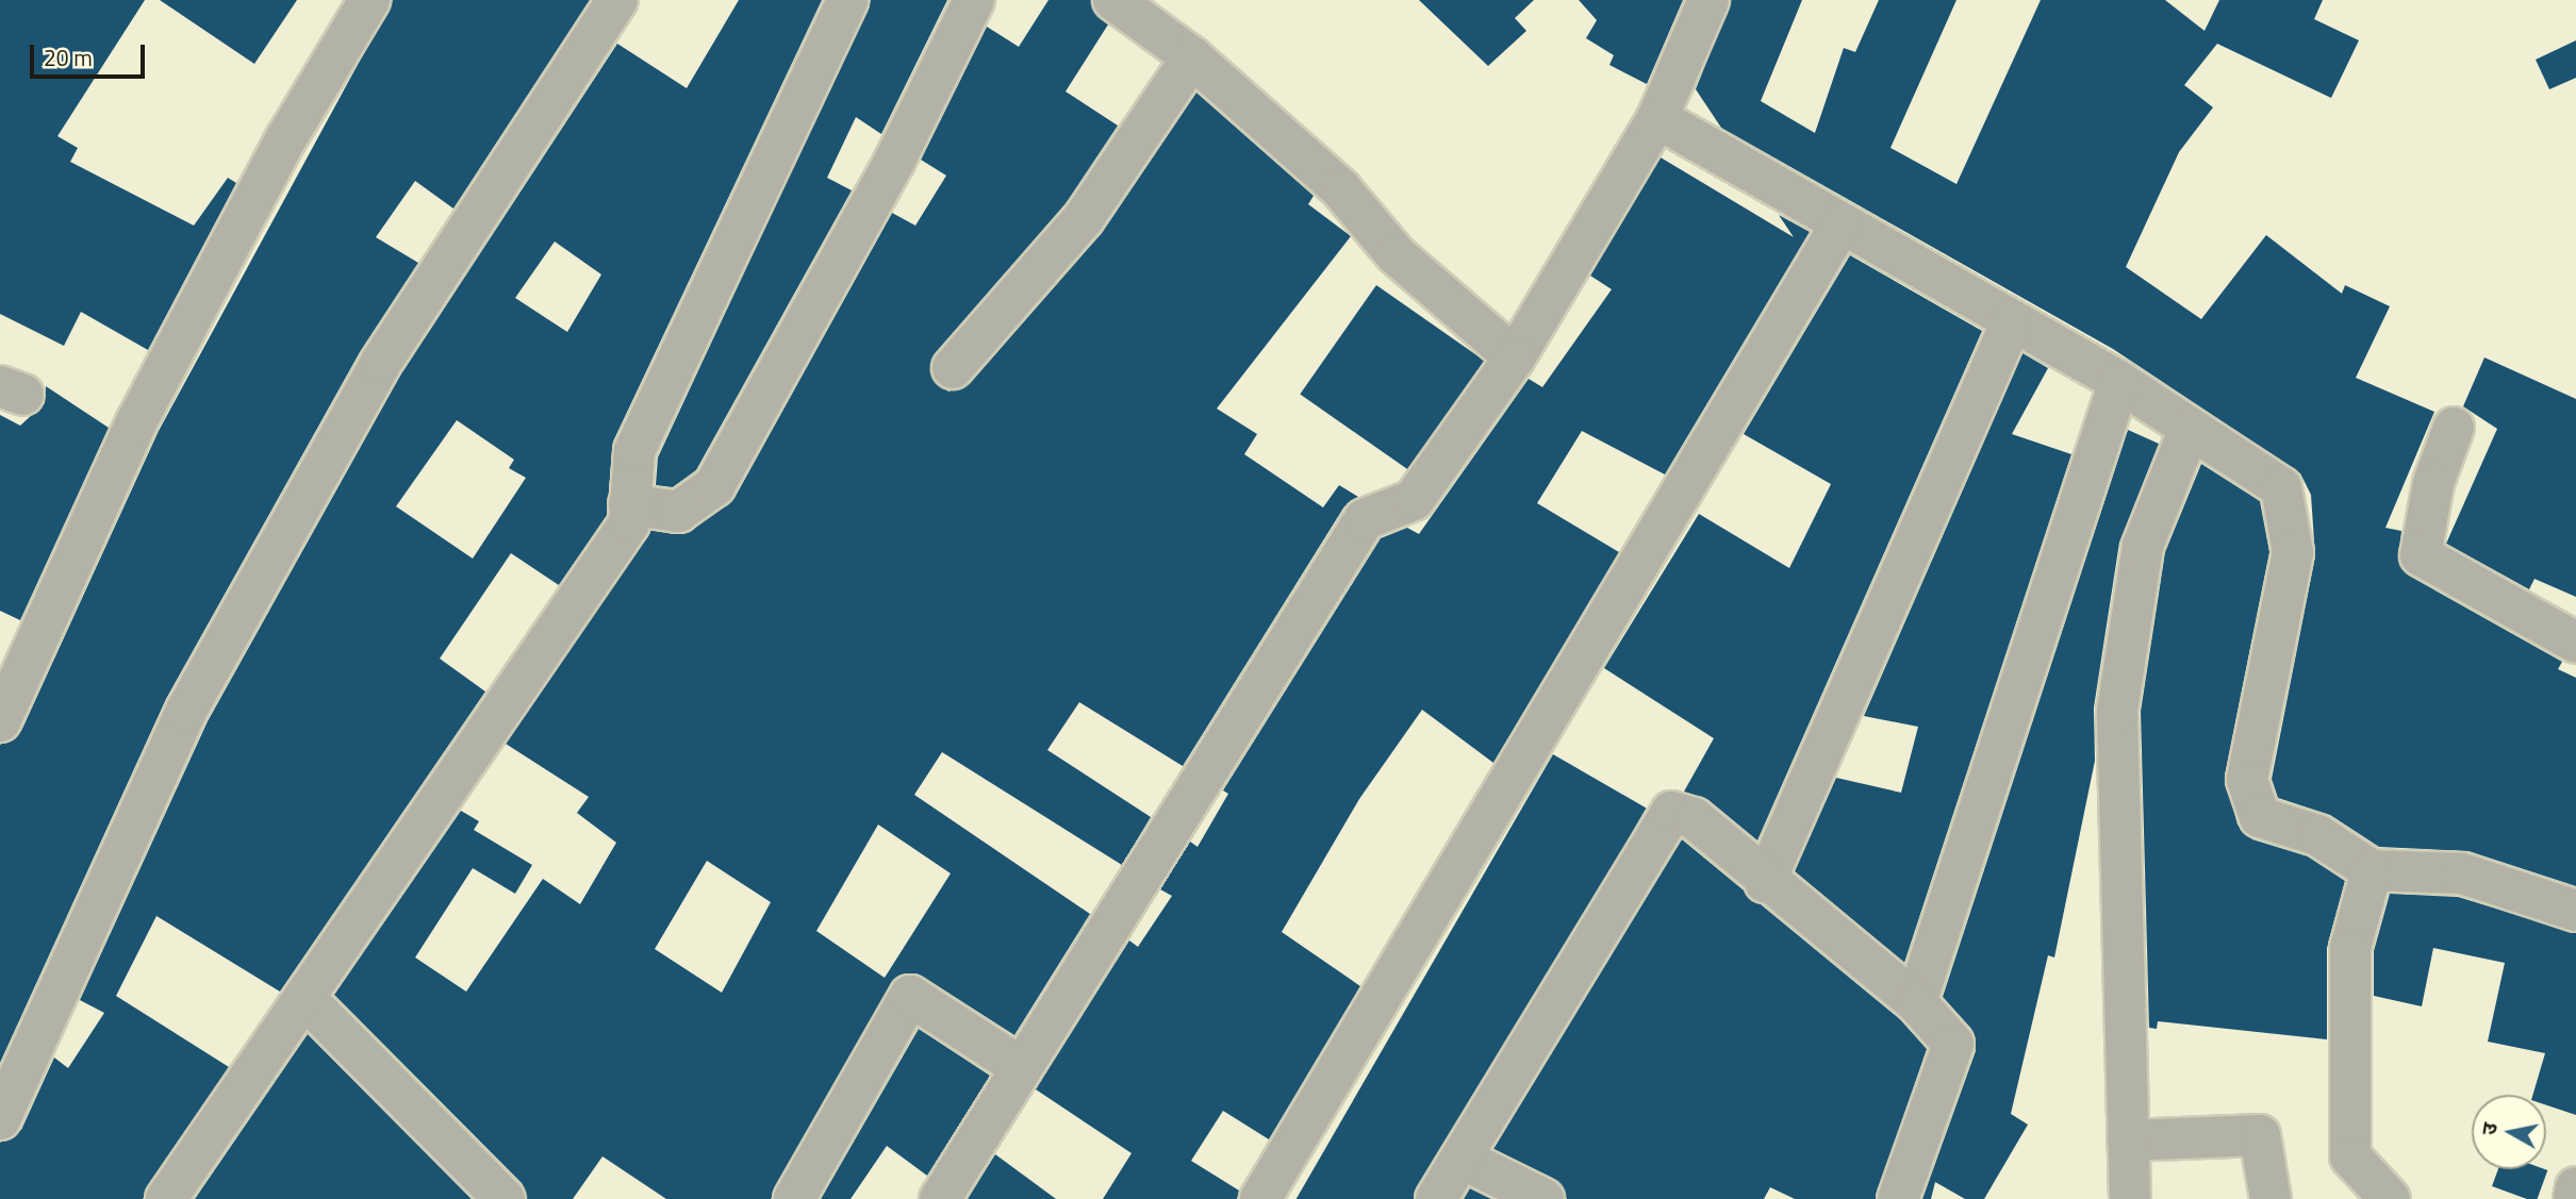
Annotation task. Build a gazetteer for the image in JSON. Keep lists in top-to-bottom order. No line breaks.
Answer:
{"scale_bar":"20 m","north":"left"}
